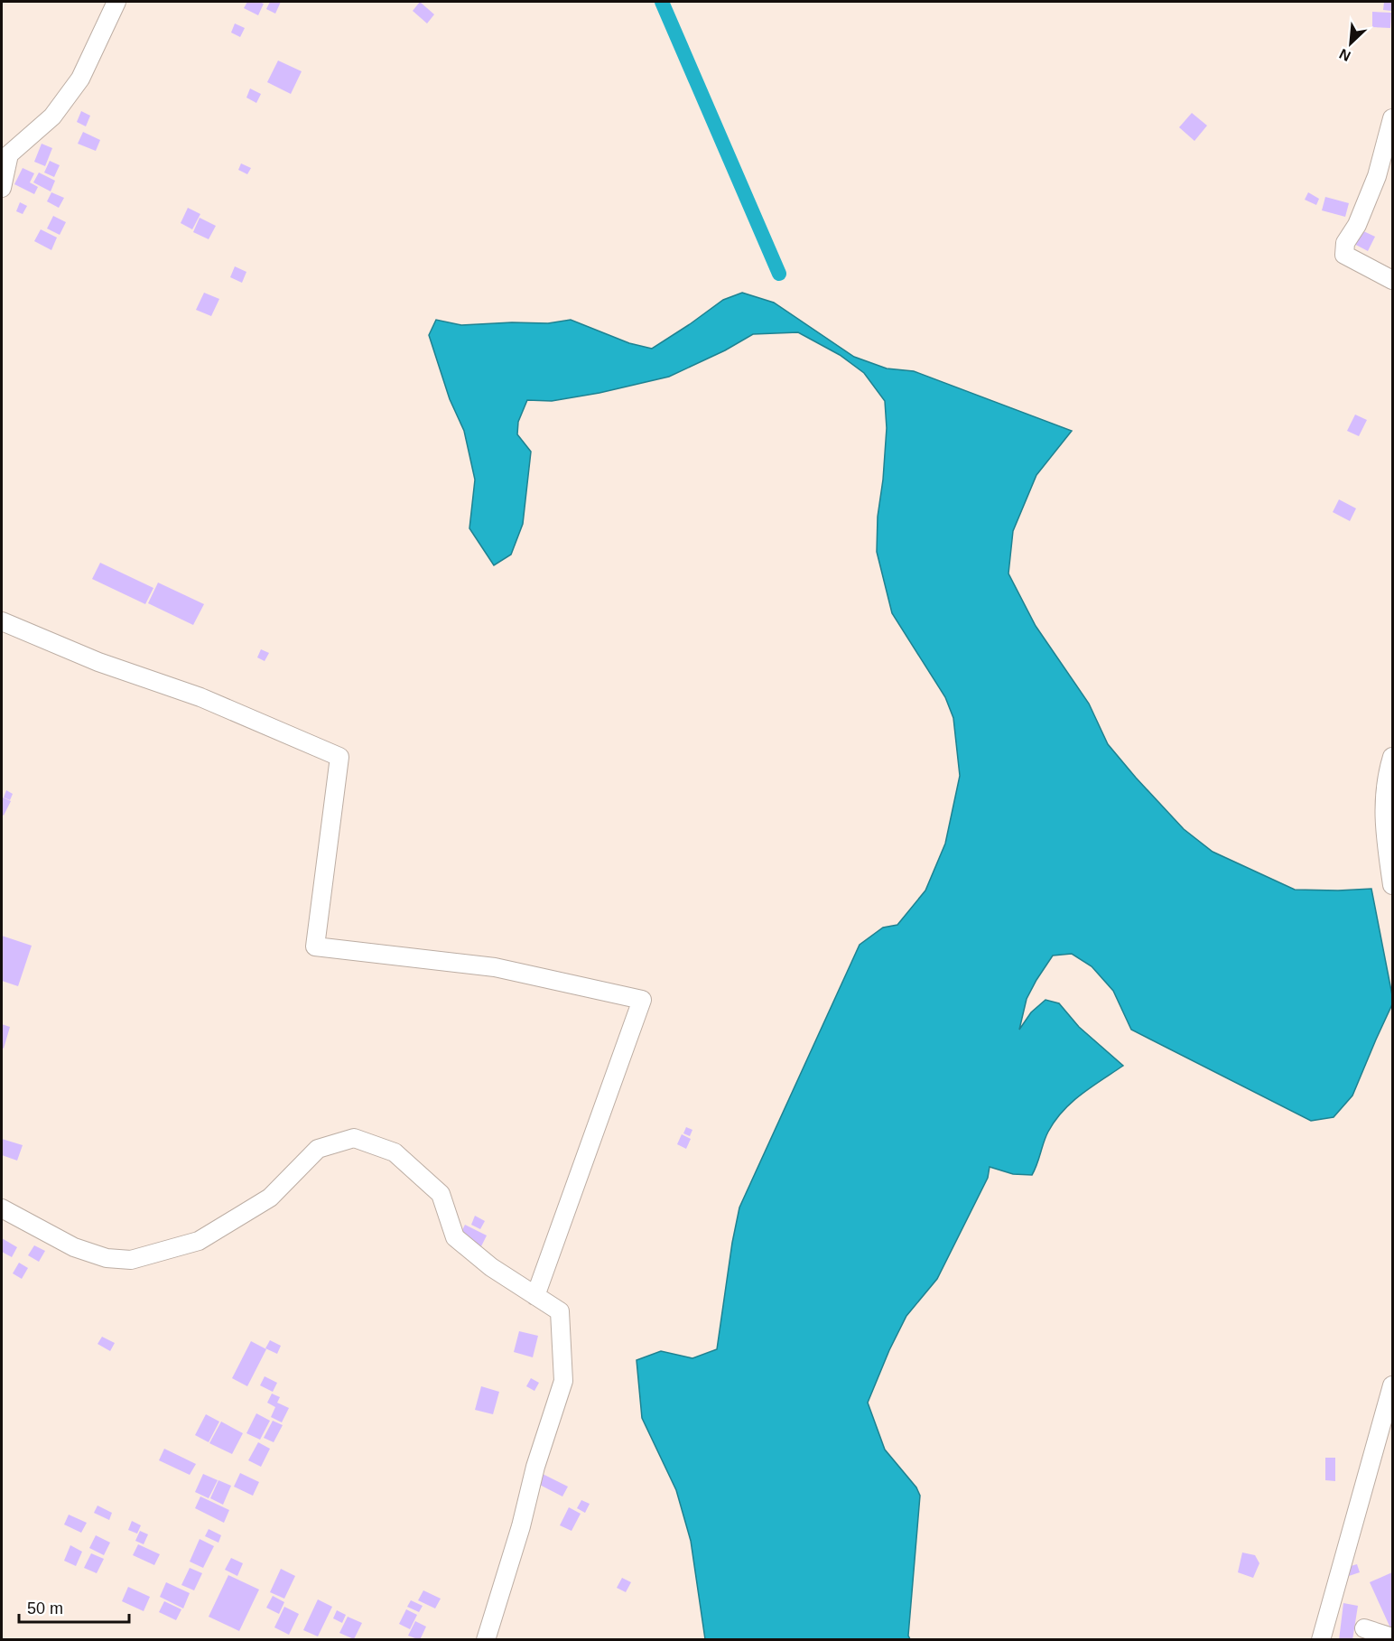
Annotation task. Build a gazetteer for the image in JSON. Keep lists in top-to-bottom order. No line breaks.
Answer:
{"scale_bar":"50 m","north":"bottom left"}
